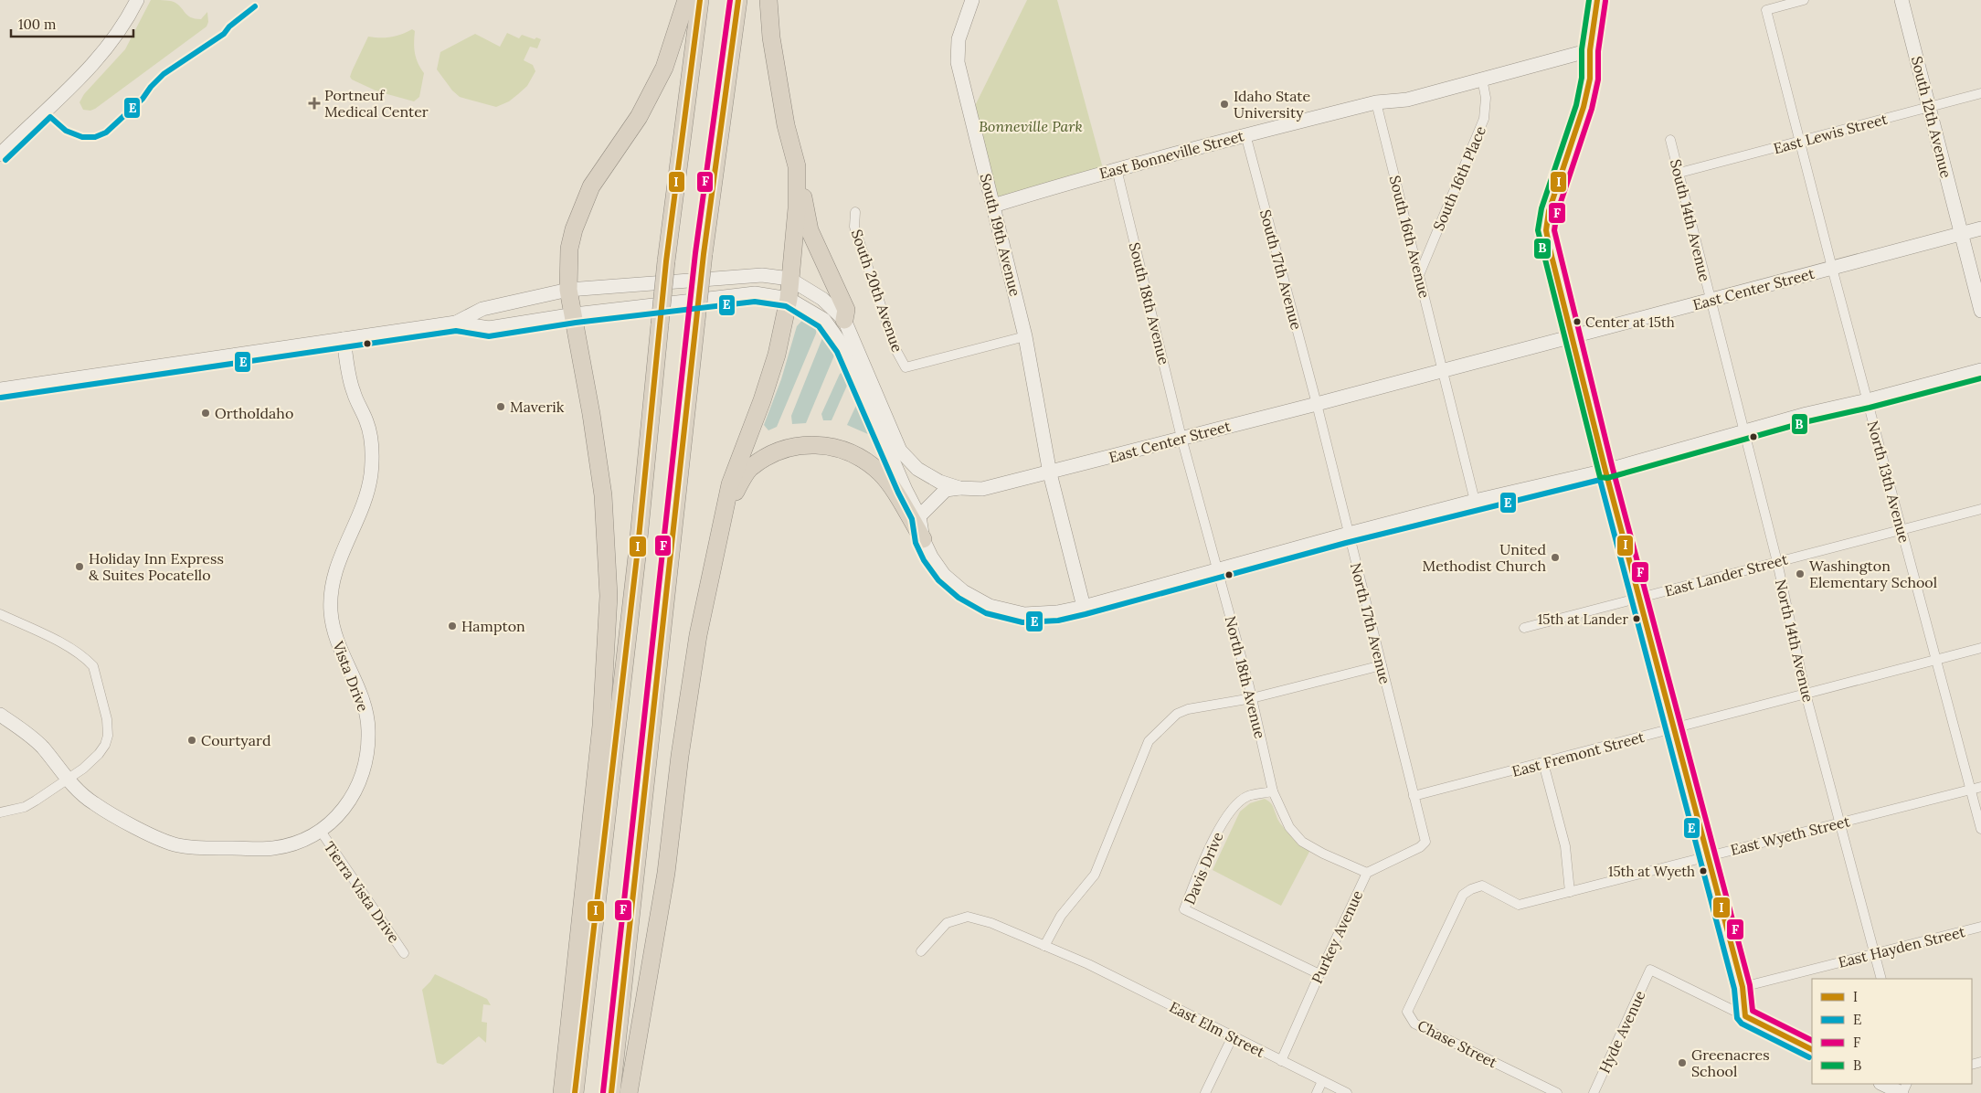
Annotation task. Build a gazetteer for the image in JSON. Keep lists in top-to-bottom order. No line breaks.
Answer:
{"streets":{"main road":["South 12th Avenue","East Bonneville Street","South 19th Avenue","East Center Street","Vista Drive"],"street":["East Lewis Street","South 16th Place","South 14th Avenue","South 16th Avenue","South 17th Avenue","South 20th Avenue","South 18th Avenue","North 13th Avenue","East Lander Street","North 17th Avenue","North 14th Avenue","North 18th Avenue","East Fremont Street","East Wyeth Street","Davis Drive","Tierra Vista Drive","Purkey Avenue","East Hayden Street","East Elm Street","Hyde Avenue","Chase Street"]},"crossings":[["South 12th Avenue","East Lewis Street"],["South 12th Avenue","East Center Street"],["East Lewis Street","South 14th Avenue"],["East Lewis Street","North 13th Avenue"],["East Bonneville Street","South 16th Place"],["East Bonneville Street","South 19th Avenue"],["East Bonneville Street","South 16th Avenue"],["East Bonneville Street","South 17th Avenue"],["East Bonneville Street","South 18th Avenue"],["South 16th Place","South 16th Avenue"],["South 14th Avenue","East Center Street"],["South 14th Avenue","North 14th Avenue"],["South 19th Avenue","East Center Street"],["South 19th Avenue","South 20th Avenue"],["South 16th Avenue","East Center Street"],["South 17th Avenue","East Center Street"],["South 17th Avenue","North 17th Avenue"],["East Center Street","South 18th Avenue"],["East Center Street","North 13th Avenue"],["East Center Street","North 17th Avenue"],["East Center Street","North 14th Avenue"],["East Center Street","Vista Drive"],["East Center Street","North 18th Avenue"],["South 18th Avenue","North 18th Avenue"],["North 13th Avenue","East Lander Street"],["North 13th Avenue","East Fremont Street"],["North 13th Avenue","East Wyeth Street"],["East Lander Street","North 14th Avenue"],["North 17th Avenue","East Fremont Street"],["North 17th Avenue","Purkey Avenue"],["North 14th Avenue","East Fremont Street"],["North 14th Avenue","East Wyeth Street"],["North 14th Avenue","East Hayden Street"],["Vista Drive","Tierra Vista Drive"],["North 18th Avenue","Davis Drive"],["North 18th Avenue","Purkey Avenue"],["East Wyeth Street","Chase Street"],["Davis Drive","Purkey Avenue"],["Purkey Avenue","East Elm Street"]],"parks":["Bonneville Park"],"places":{"health":["Portneuf Medical Center"],"other":["Idaho State University","Center at 15th","Maverik","OrthoIdaho","United Methodist Church","Holiday Inn Express & Suites Pocatello","Washington Elementary School","15th at Lander","Hampton","Courtyard","15th at Wyeth","Greenacres School"]},"lines":["transit line I","transit line F","transit line B","transit line E"],"legend":["I","E","F","B"],"scale_bar":"100 m"}
